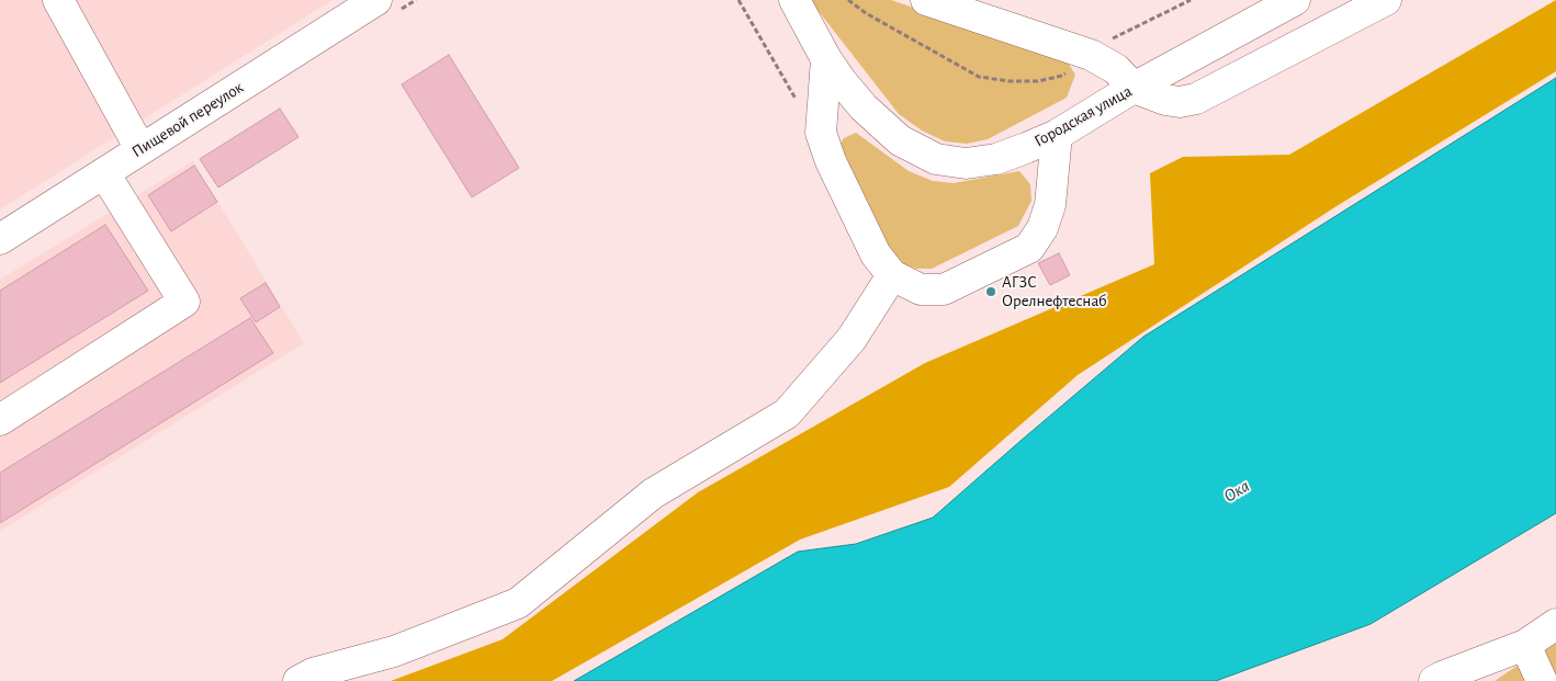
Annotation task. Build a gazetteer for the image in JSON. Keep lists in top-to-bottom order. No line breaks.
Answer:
{"streets":{"main road":["Городская улица","Пищевой переулок"]},"water":["Ока"],"places":["АГЗС Орелнефтеснаб"]}
